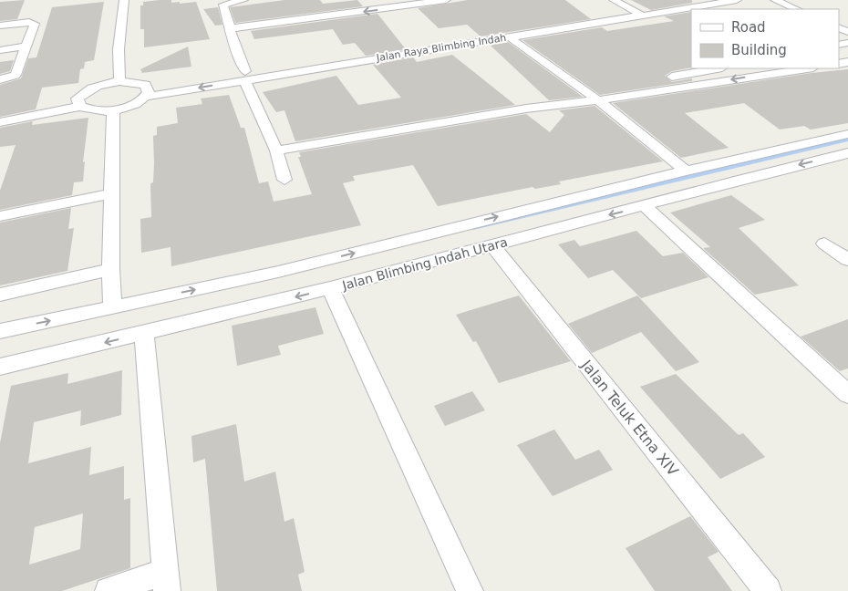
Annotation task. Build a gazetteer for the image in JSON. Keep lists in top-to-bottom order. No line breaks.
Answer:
{"streets":{"street":["Jalan Raya Blimbing Indah","Jalan Blimbing Indah Utara","Jalan Teluk Etna XIV"]},"crossings":[["Jalan Blimbing Indah Utara","Jalan Teluk Etna XIV"]],"legend":["Road","Building"]}
